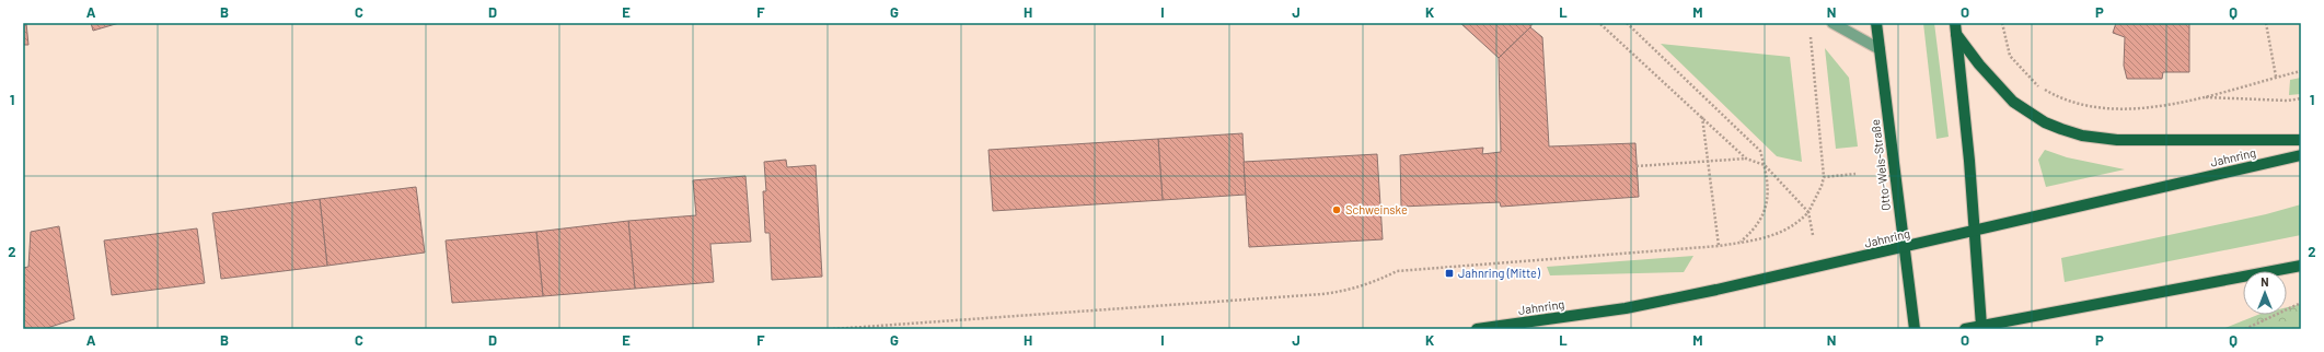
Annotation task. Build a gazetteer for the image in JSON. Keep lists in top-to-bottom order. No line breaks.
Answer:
{"streets":{"main road":["Jahnring","Otto-Wels-Straße"]},"crossings":[["Jahnring","Otto-Wels-Straße"]],"places":{"other":["Schweinske"],"transit":["Jahnring (Mitte)"]},"north":"top","grid":{"columns":["A","B","C","D","E","F","G","H","I","J","K","L","M","N","O","P","Q"],"rows":["1","2"]}}
